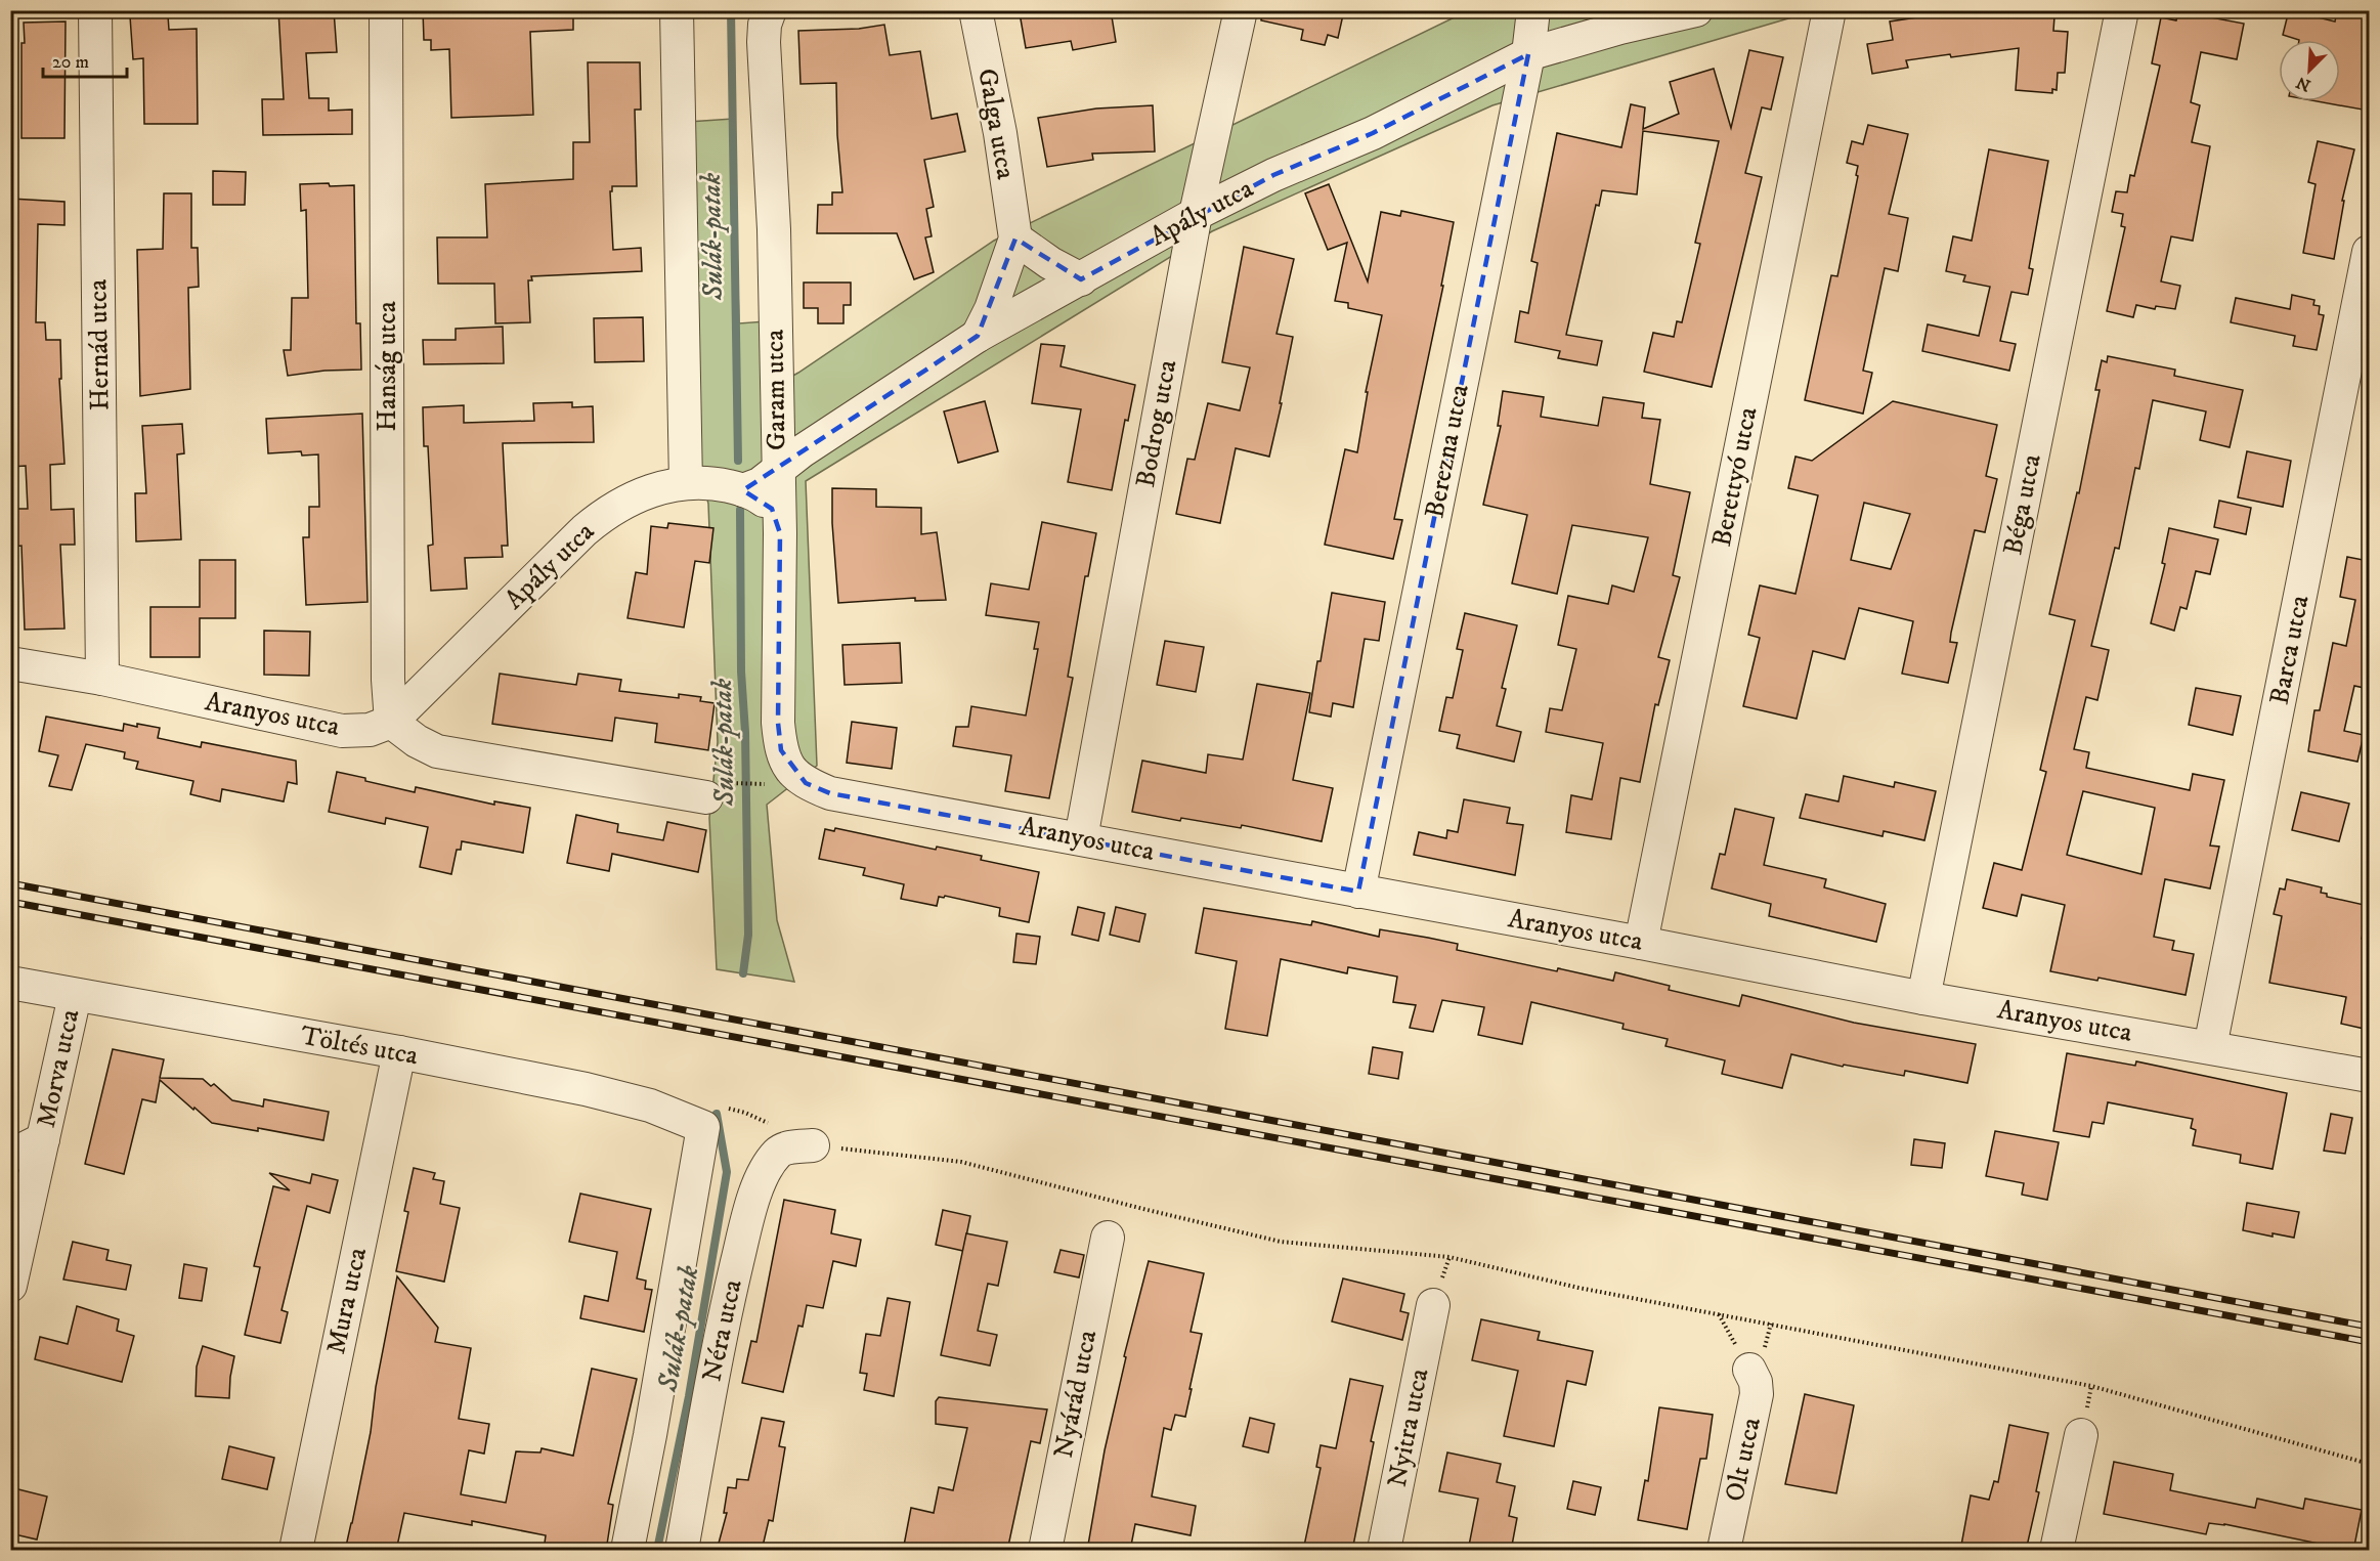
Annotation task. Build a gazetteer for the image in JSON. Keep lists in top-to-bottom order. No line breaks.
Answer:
{"streets":{"street":["Galga utca","Apály utca","Hernád utca","Hanság utca","Garam utca","Bodrog utca","Berezna utca","Berettyó utca","Béga utca","Barca utca","Aranyos utca","Töltés utca","Morva utca","Mura utca","Néra utca","Nyárád utca","Nyitra utca","Olt utca"]},"crossings":[["Galga utca","Apály utca"],["Apály utca","Hanság utca"],["Apály utca","Garam utca"],["Apály utca","Bodrog utca"],["Apály utca","Berezna utca"],["Apály utca","Aranyos utca"],["Hernád utca","Aranyos utca"],["Hanság utca","Aranyos utca"],["Garam utca","Aranyos utca"],["Bodrog utca","Aranyos utca"],["Berezna utca","Aranyos utca"],["Berettyó utca","Aranyos utca"],["Béga utca","Aranyos utca"],["Barca utca","Aranyos utca"],["Töltés utca","Morva utca"],["Töltés utca","Mura utca"],["Töltés utca","Néra utca"]],"water":["Sulák-patak"],"scale_bar":"20 m","north":"bottom left"}
